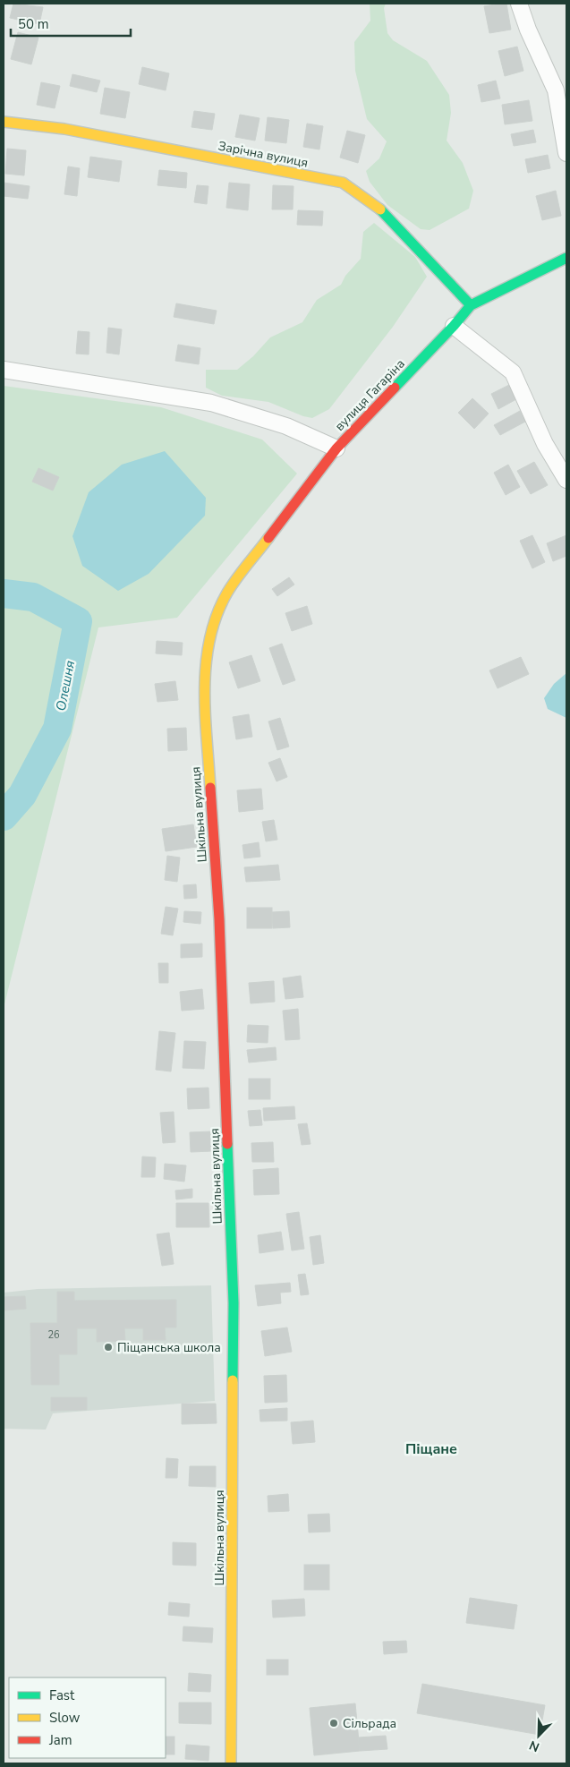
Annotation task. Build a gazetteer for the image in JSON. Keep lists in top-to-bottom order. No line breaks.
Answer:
{"streets":{"street":["Зарічна вулиця","вулиця Гагаріна","Шкільна вулиця"]},"crossings":[["Зарічна вулиця","вулиця Гагаріна"],["вулиця Гагаріна","Шкільна вулиця"]],"districts":["Піщане"],"water":["Олешня"],"places":["Піщанська школа","Сільрада"],"house_numbers":["26"],"legend":["Fast","Slow","Jam"],"scale_bar":"50 m","north":"bottom left"}
